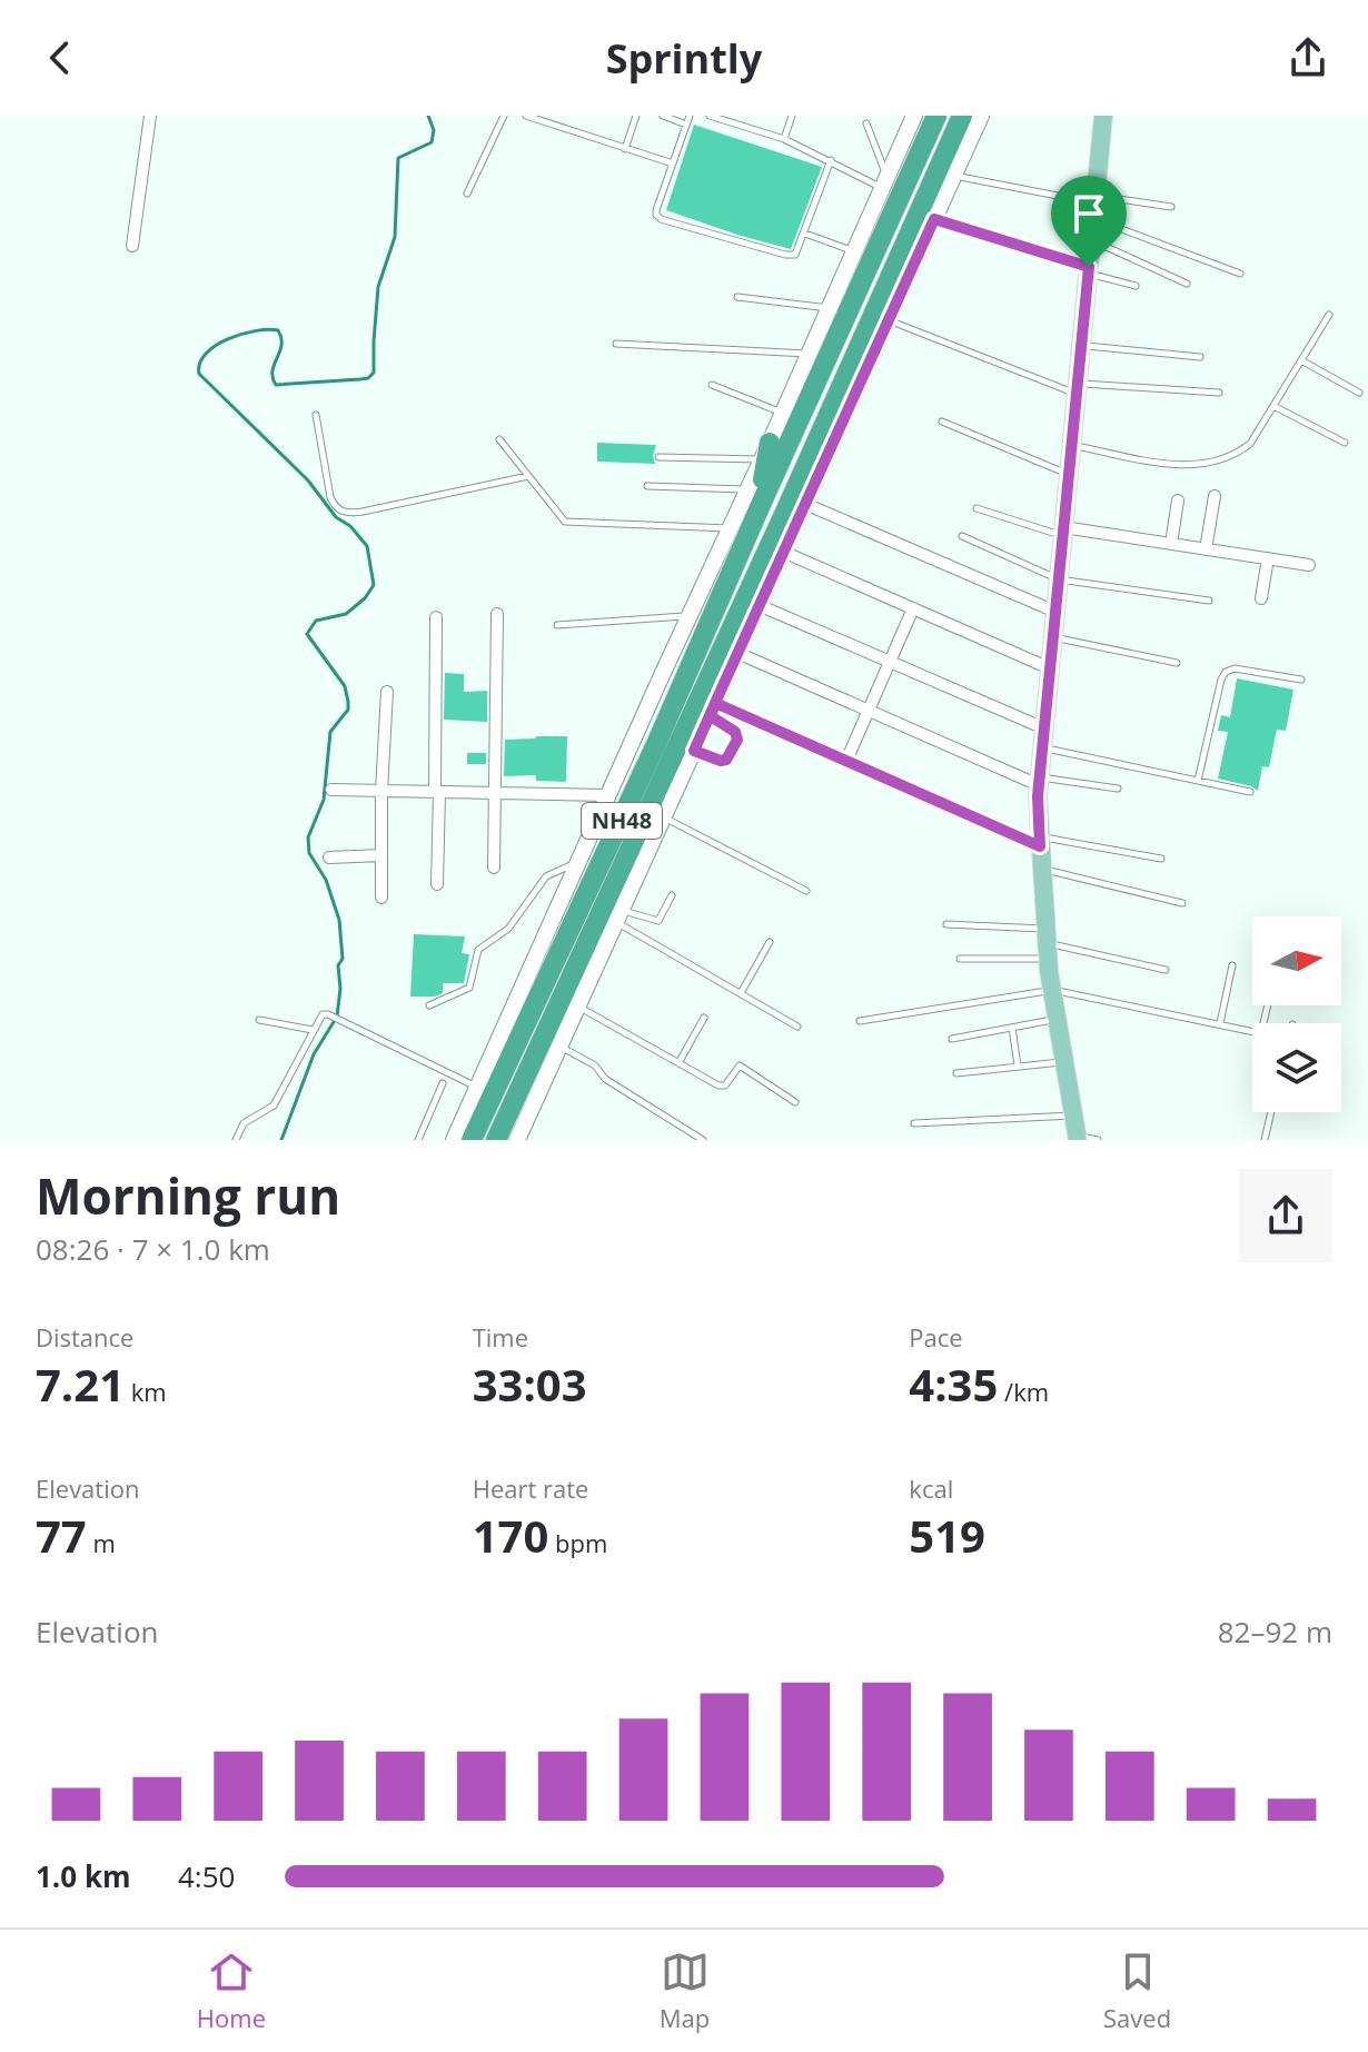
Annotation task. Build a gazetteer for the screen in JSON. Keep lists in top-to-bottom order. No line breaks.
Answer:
{"streets":{"highway":["NH48"]},"north":"right","page":{"header":"Sprintly","heading":["Morning run","08:26 · 7 × 1.0 km"],"stats":[["Distance","7.21 km"],["Time","33:03"],["Pace","4:35 /km"],["Elevation","77 m"],["Heart rate","170 bpm"],["kcal","519"]],"chart":["Elevation","82–92 m"],"list":[{"name":"1.0 km","note":"4:50"}],"tabs":["Home","Map","Saved"]}}
